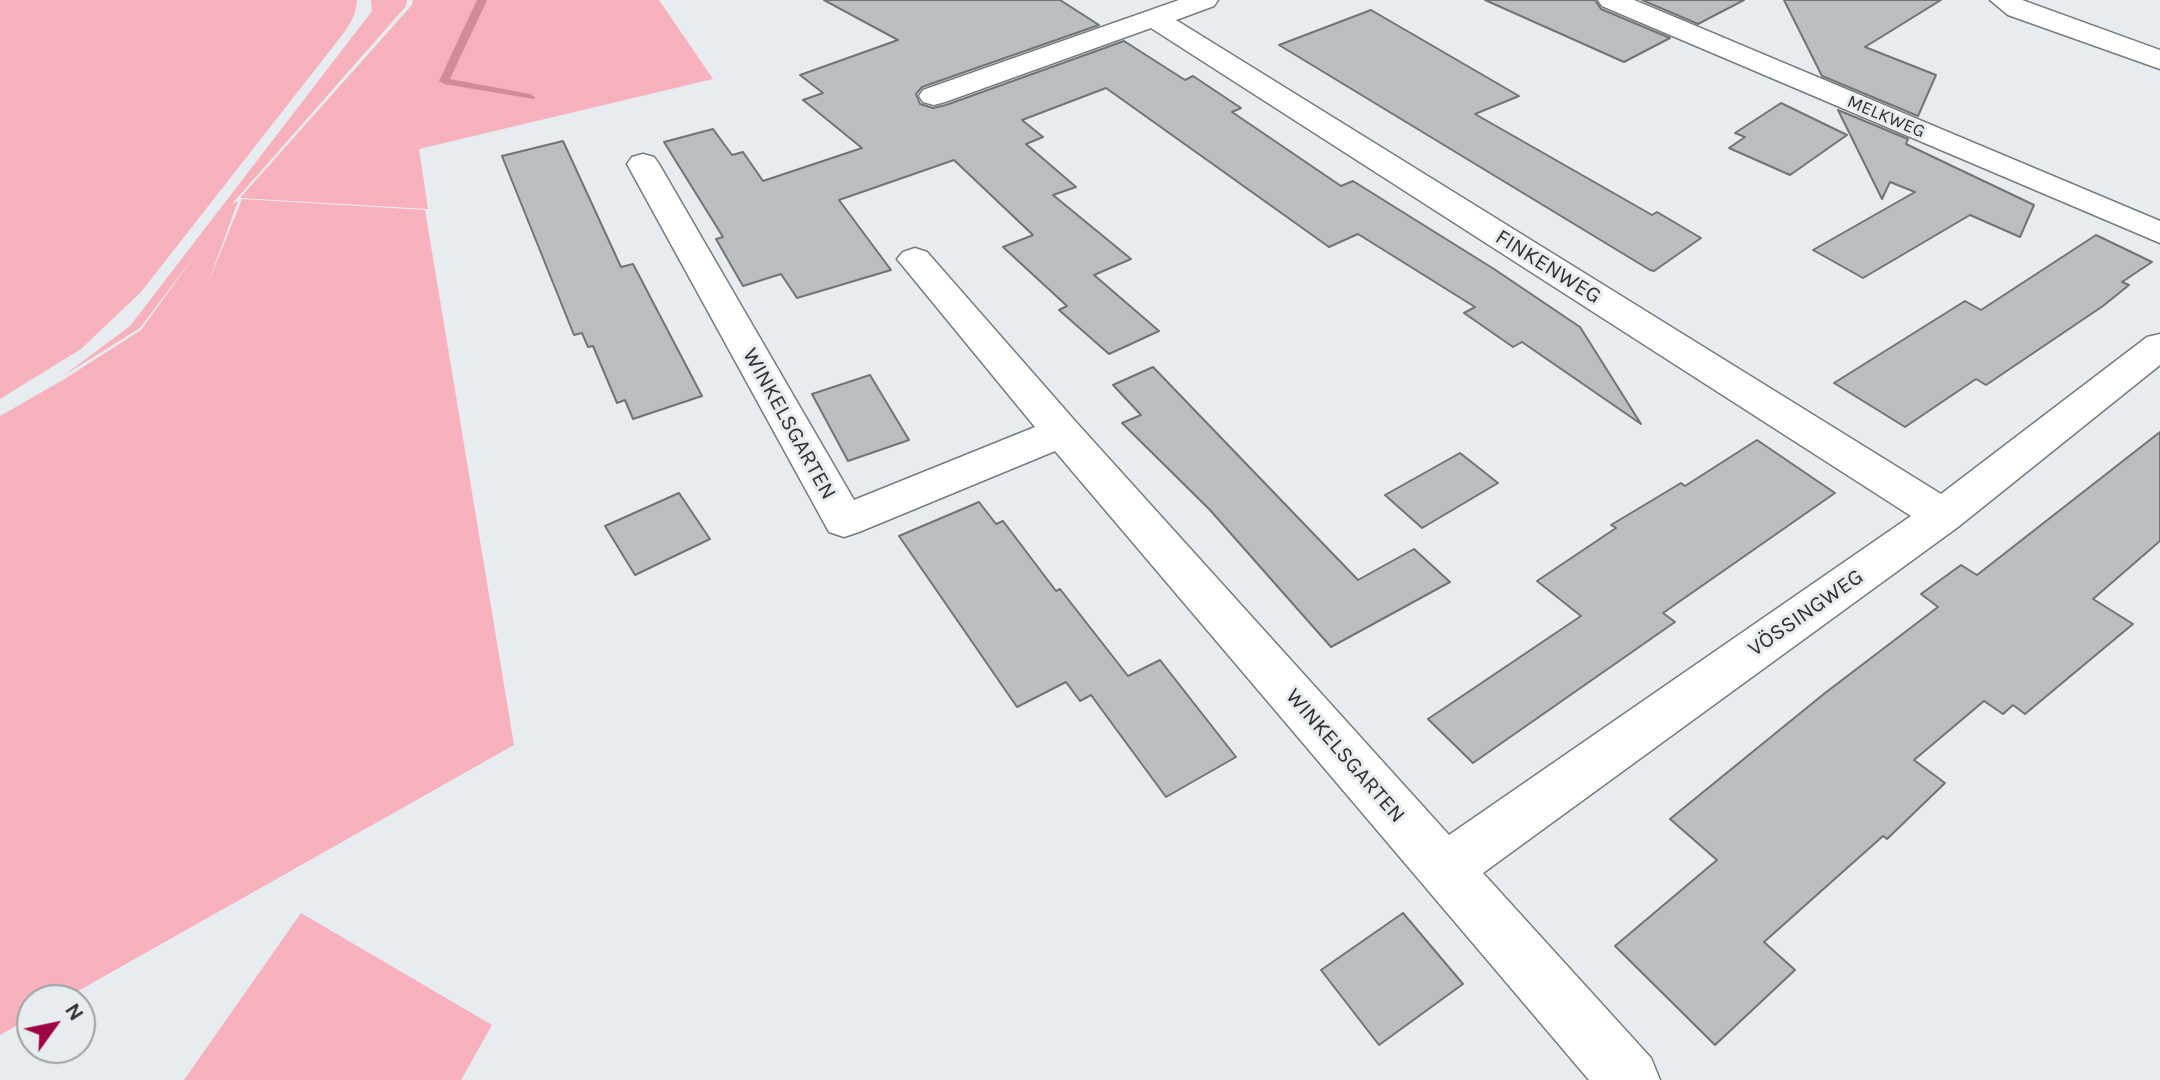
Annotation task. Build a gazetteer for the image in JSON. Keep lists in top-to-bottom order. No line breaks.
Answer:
{"streets":{"street":["MELKWEG","FINKENWEG","WINKELSGARTEN","VÖSSINGWEG"]},"crossings":[["FINKENWEG","VÖSSINGWEG"],["WINKELSGARTEN","VÖSSINGWEG"]],"north":"top right"}
